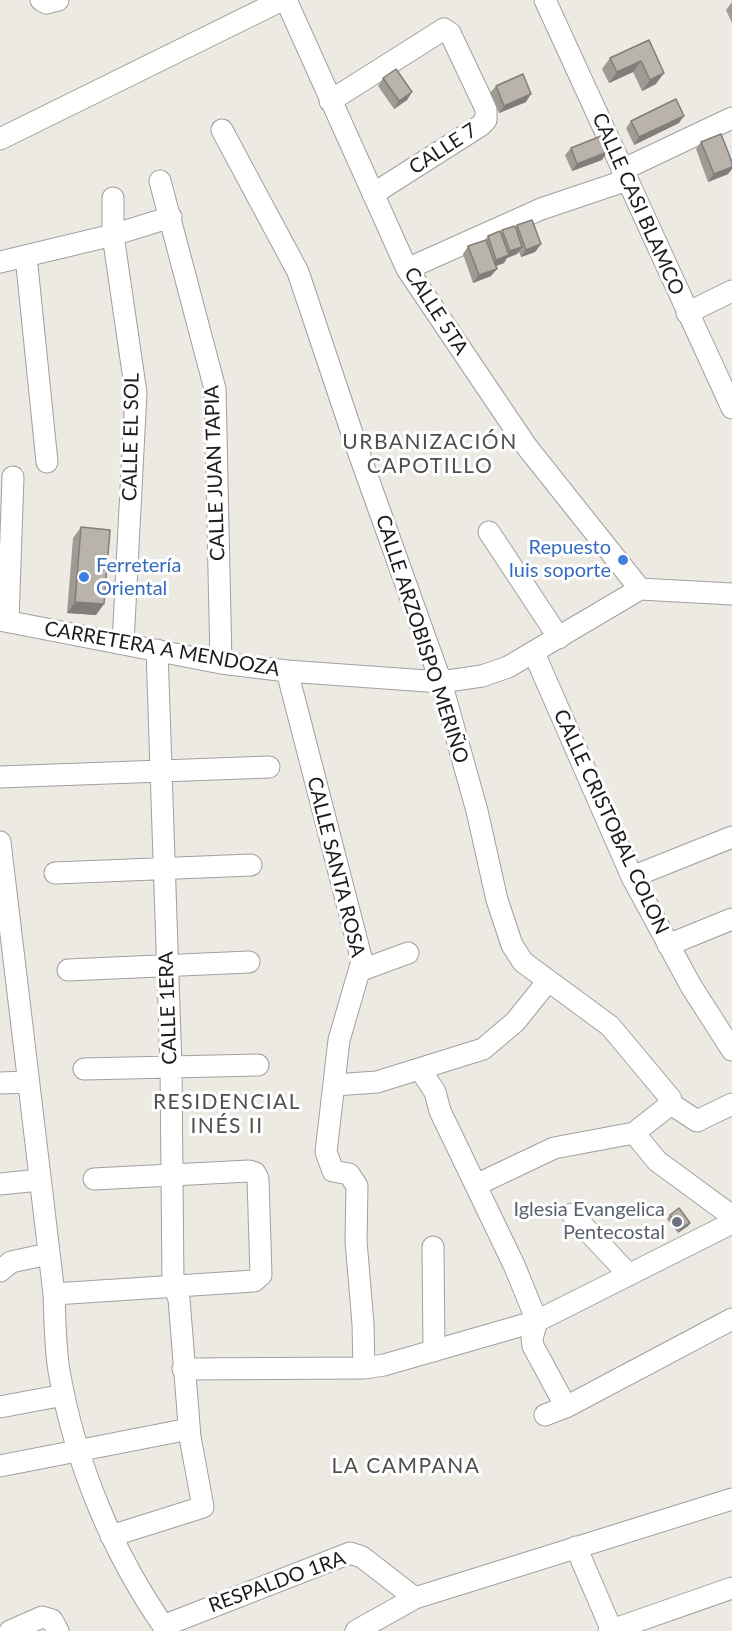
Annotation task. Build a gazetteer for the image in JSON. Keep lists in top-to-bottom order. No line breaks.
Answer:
{"streets":{"street":["CALLE 7","CALLE CASI BLAMCO","CALLE 5TA","CALLE EL SOL","CALLE JUAN TAPIA","CALLE ARZOBISPO MERIÑO","CARRETERA A MENDOZA","CALLE CRISTOBAL COLON","CALLE SANTA ROSA","CALLE 1ERA","RESPALDO 1RA"]},"crossings":[["CALLE 7","CALLE 5TA"],["CALLE 5TA","CARRETERA A MENDOZA"],["CALLE EL SOL","CARRETERA A MENDOZA"],["CALLE JUAN TAPIA","CARRETERA A MENDOZA"],["CALLE ARZOBISPO MERIÑO","CARRETERA A MENDOZA"],["CARRETERA A MENDOZA","CALLE CRISTOBAL COLON"],["CARRETERA A MENDOZA","CALLE SANTA ROSA"],["CARRETERA A MENDOZA","CALLE 1ERA"]],"districts":["URBANIZACIÓN CAPOTILLO","RESIDENCIAL INÉS II","LA CAMPANA"],"places":["Repuesto luis soporte","Ferretería Oriental","Iglesia Evangelica Pentecostal"]}
